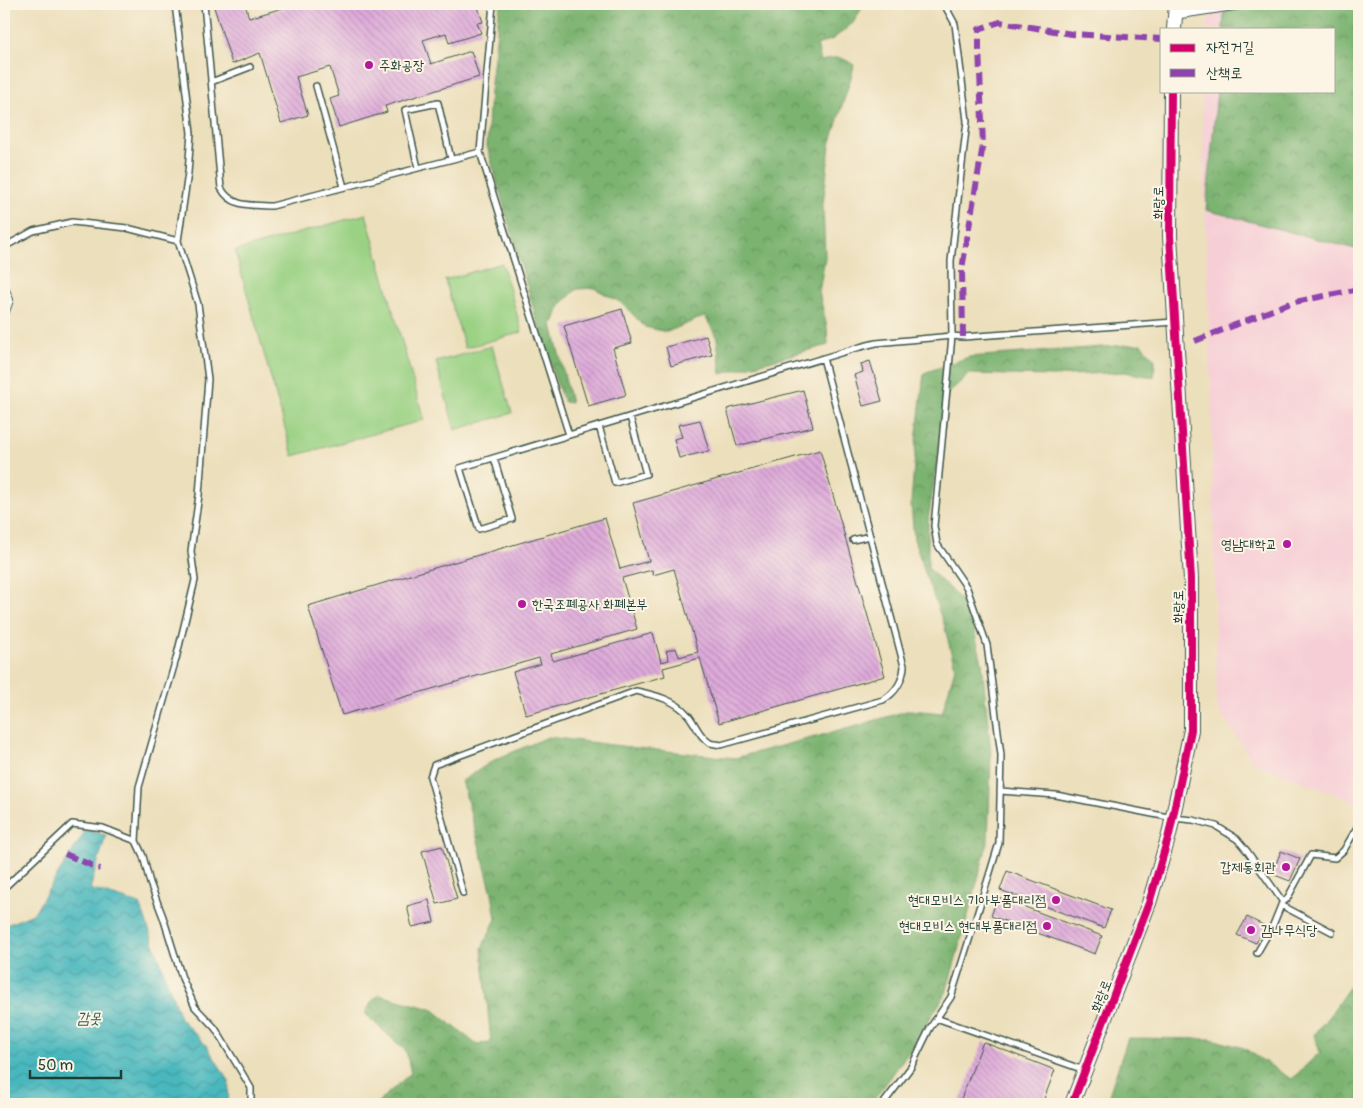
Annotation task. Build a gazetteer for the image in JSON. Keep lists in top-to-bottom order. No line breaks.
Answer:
{"streets":{"street":["화랑로"]},"water":["감못"],"places":["주화공장","영남대학교","한국조폐공사 화폐본부","갑제동회관","현대모비스 기아부품대리점","현대모비스 현대부품대리점","감나무식당"],"legend":["자전거길","산책로"],"scale_bar":"50 m"}
